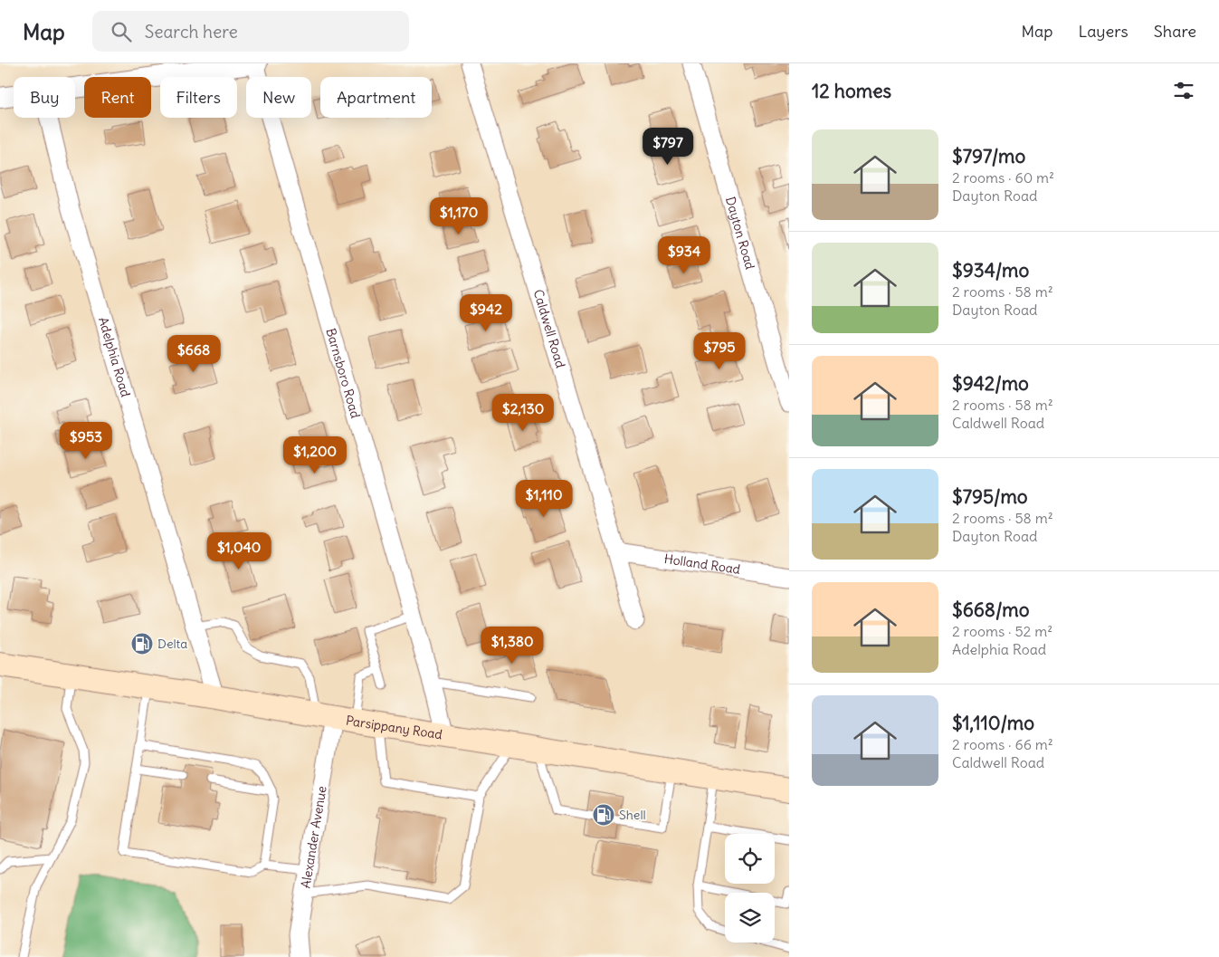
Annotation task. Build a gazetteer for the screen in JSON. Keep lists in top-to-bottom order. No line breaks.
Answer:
{"streets":{"main road":["Parsippany Road"],"street":["Dayton Road","Caldwell Road","Adelphia Road","Barnsboro Road","Holland Road","Alexander Avenue"]},"crossings":[["Caldwell Road","Holland Road"],["Adelphia Road","Parsippany Road"],["Barnsboro Road","Parsippany Road"],["Parsippany Road","Alexander Avenue"]],"places":{"fuel station":["Delta","Shell"]},"page":{"header":"Map","search":"Search here","nav":["Map","Layers","Share"],"heading":"12 homes","chip":["Buy","Rent","Filters","New","Apartment"],"list":[{"name":"$797/mo","note":"2 rooms · 60 m² · Dayton Road"},{"name":"$934/mo","note":"2 rooms · 58 m² · Dayton Road"},{"name":"$942/mo","note":"2 rooms · 58 m² · Caldwell Road"},{"name":"$795/mo","note":"2 rooms · 58 m² · Dayton Road"},{"name":"$668/mo","note":"2 rooms · 52 m² · Adelphia Road"},{"name":"$1,110/mo","note":"2 rooms · 66 m² · Caldwell Road"}],"price":["$797","$1,170","$934","$942","$795","$668","$2,130","$953","$1,200","$1,110","$1,040","$1,380"]}}
